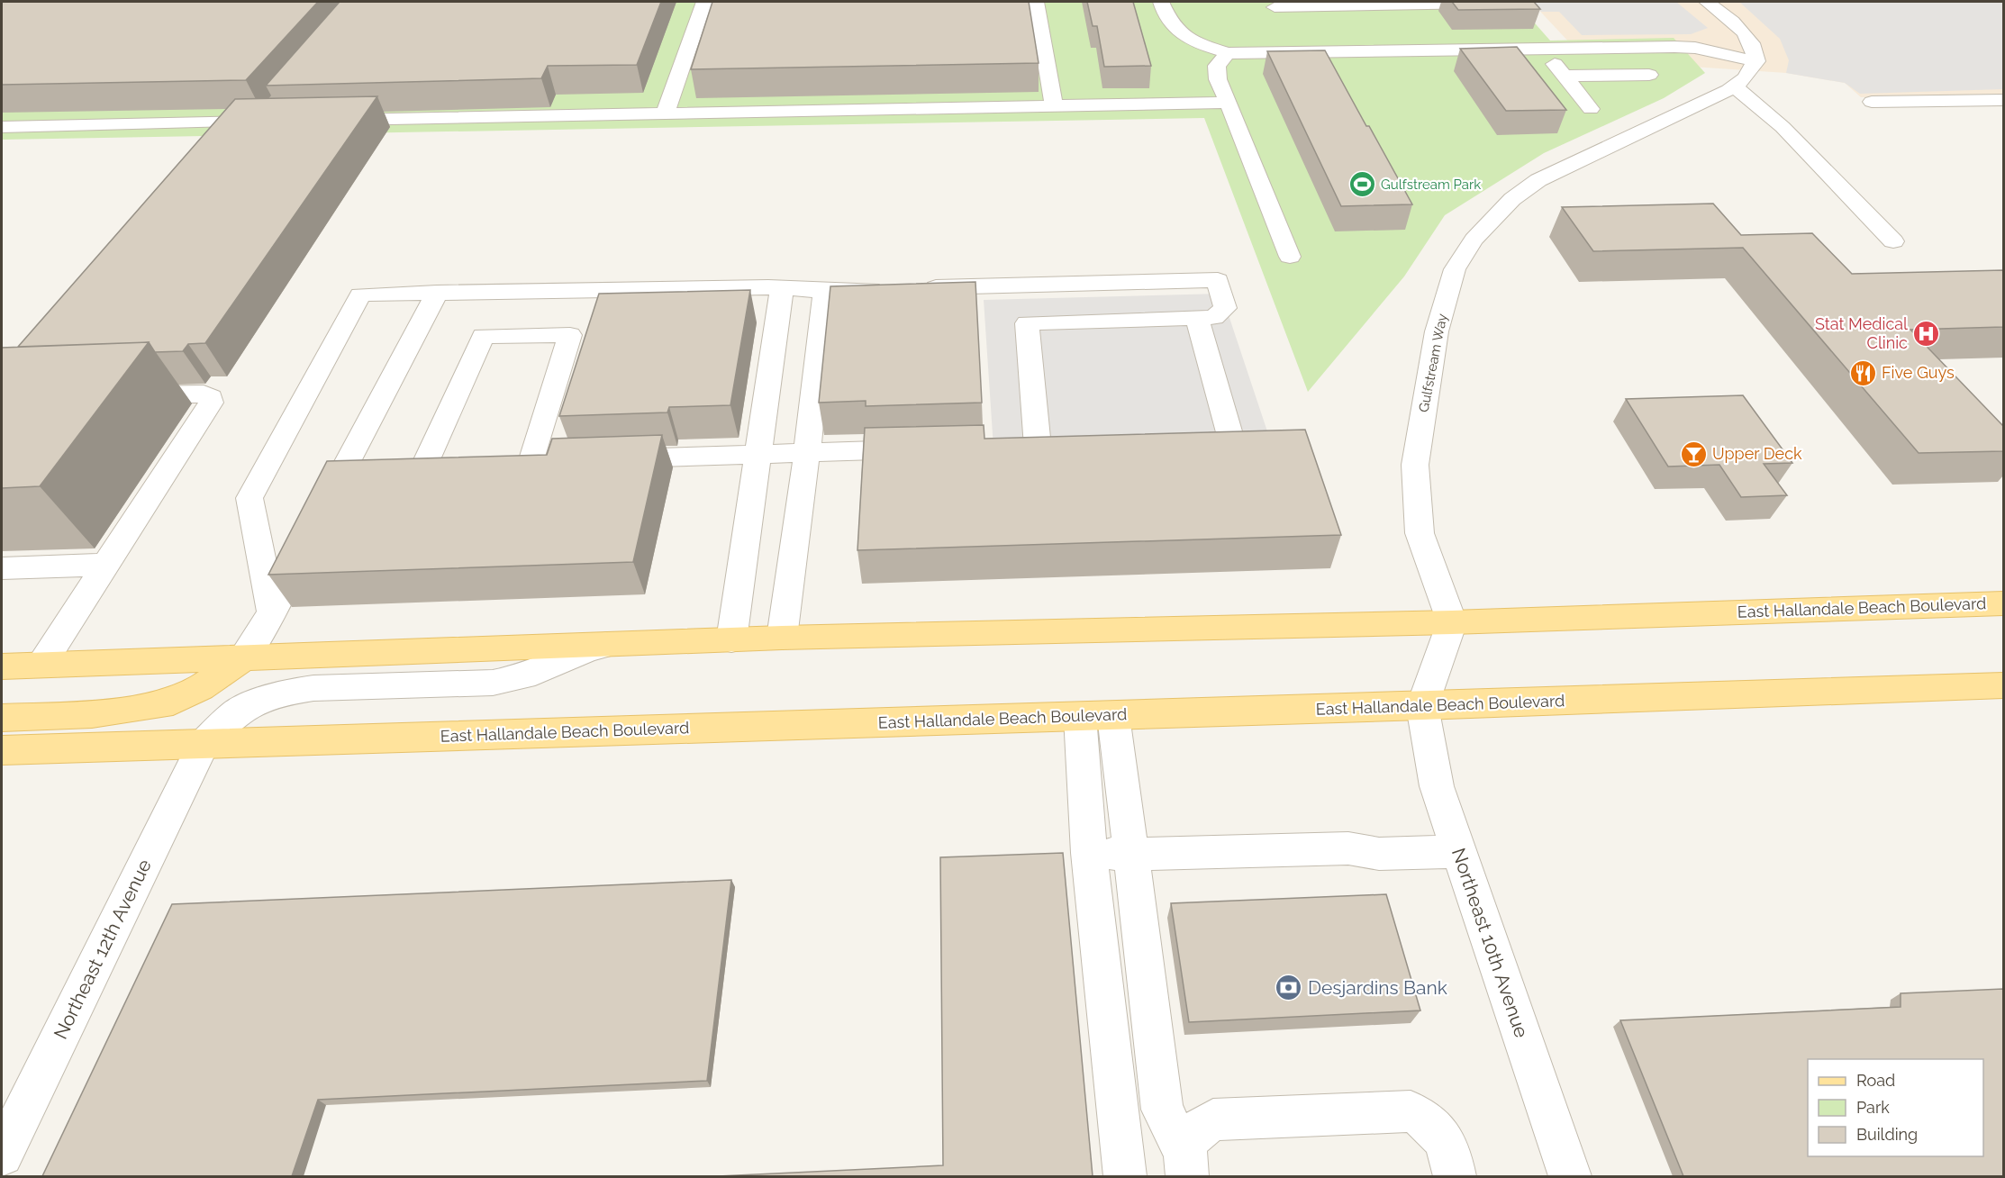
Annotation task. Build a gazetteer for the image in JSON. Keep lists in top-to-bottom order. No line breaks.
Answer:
{"streets":{"main road":["East Hallandale Beach Boulevard"],"street":["Gulfstream Way","Northeast 10th Avenue","Northeast 12th Avenue"]},"crossings":[["Gulfstream Way","East Hallandale Beach Boulevard"],["East Hallandale Beach Boulevard","Northeast 10th Avenue"],["East Hallandale Beach Boulevard","Northeast 12th Avenue"]],"places":{"sports":["Gulfstream Park"],"hospital":["Stat Medical Clinic"],"restaurant":["Five Guys"],"bar":["Upper Deck"],"bank":["Desjardins Bank"]},"legend":["Road","Park","Building"]}
